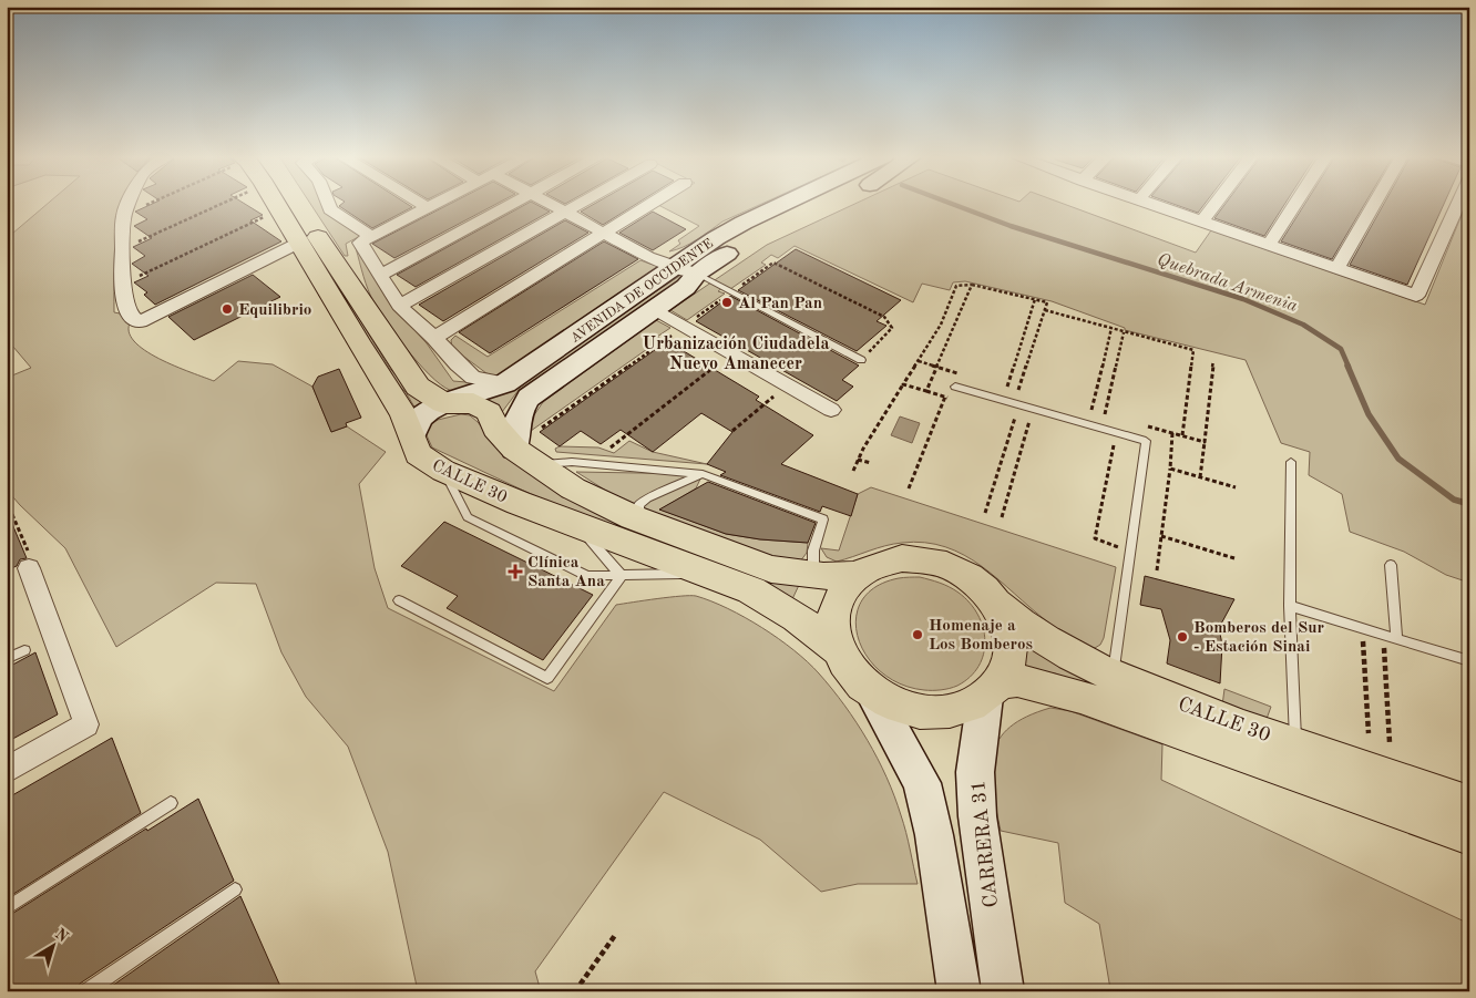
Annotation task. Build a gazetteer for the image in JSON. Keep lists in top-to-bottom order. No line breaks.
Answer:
{"streets":{"main road":["AVENIDA DE OCCIDENTE","CALLE 30","CARRERA 31"]},"crossings":[["AVENIDA DE OCCIDENTE","CALLE 30"],["CALLE 30","CARRERA 31"]],"districts":["Urbanización Ciudadela Nuevo Amanecer"],"water":["Quebrada Armenia"],"places":{"other":["Al Pan Pan","Equilibrio","Homenaje a Los Bomberos","Bomberos del Sur - Estación Sinai"],"health":["Clínica Santa Ana"]},"north":"top right"}
